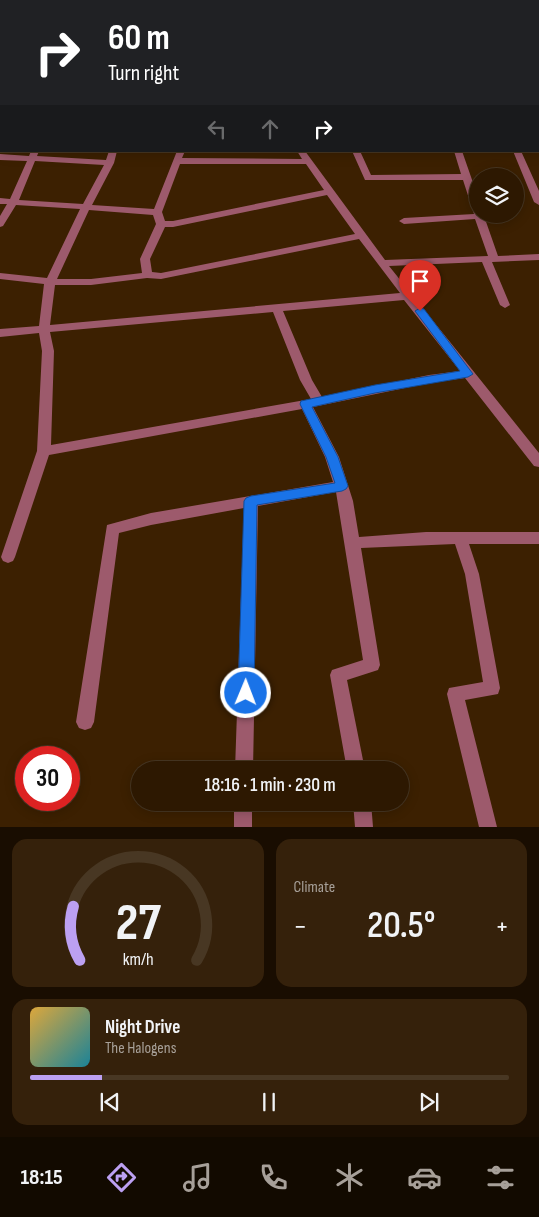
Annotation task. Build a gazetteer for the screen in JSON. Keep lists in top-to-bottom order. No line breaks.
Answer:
{"page":{"turn":["60 m","Turn right"],"limit":"30","trip":"18:16 · 1 min · 230 m","tile":"Climate","heat":["−","20.5°","+"],"song":["Night Drive","The Halogens"],"tabs":"18:15","gauge":["27","km/h"]}}
